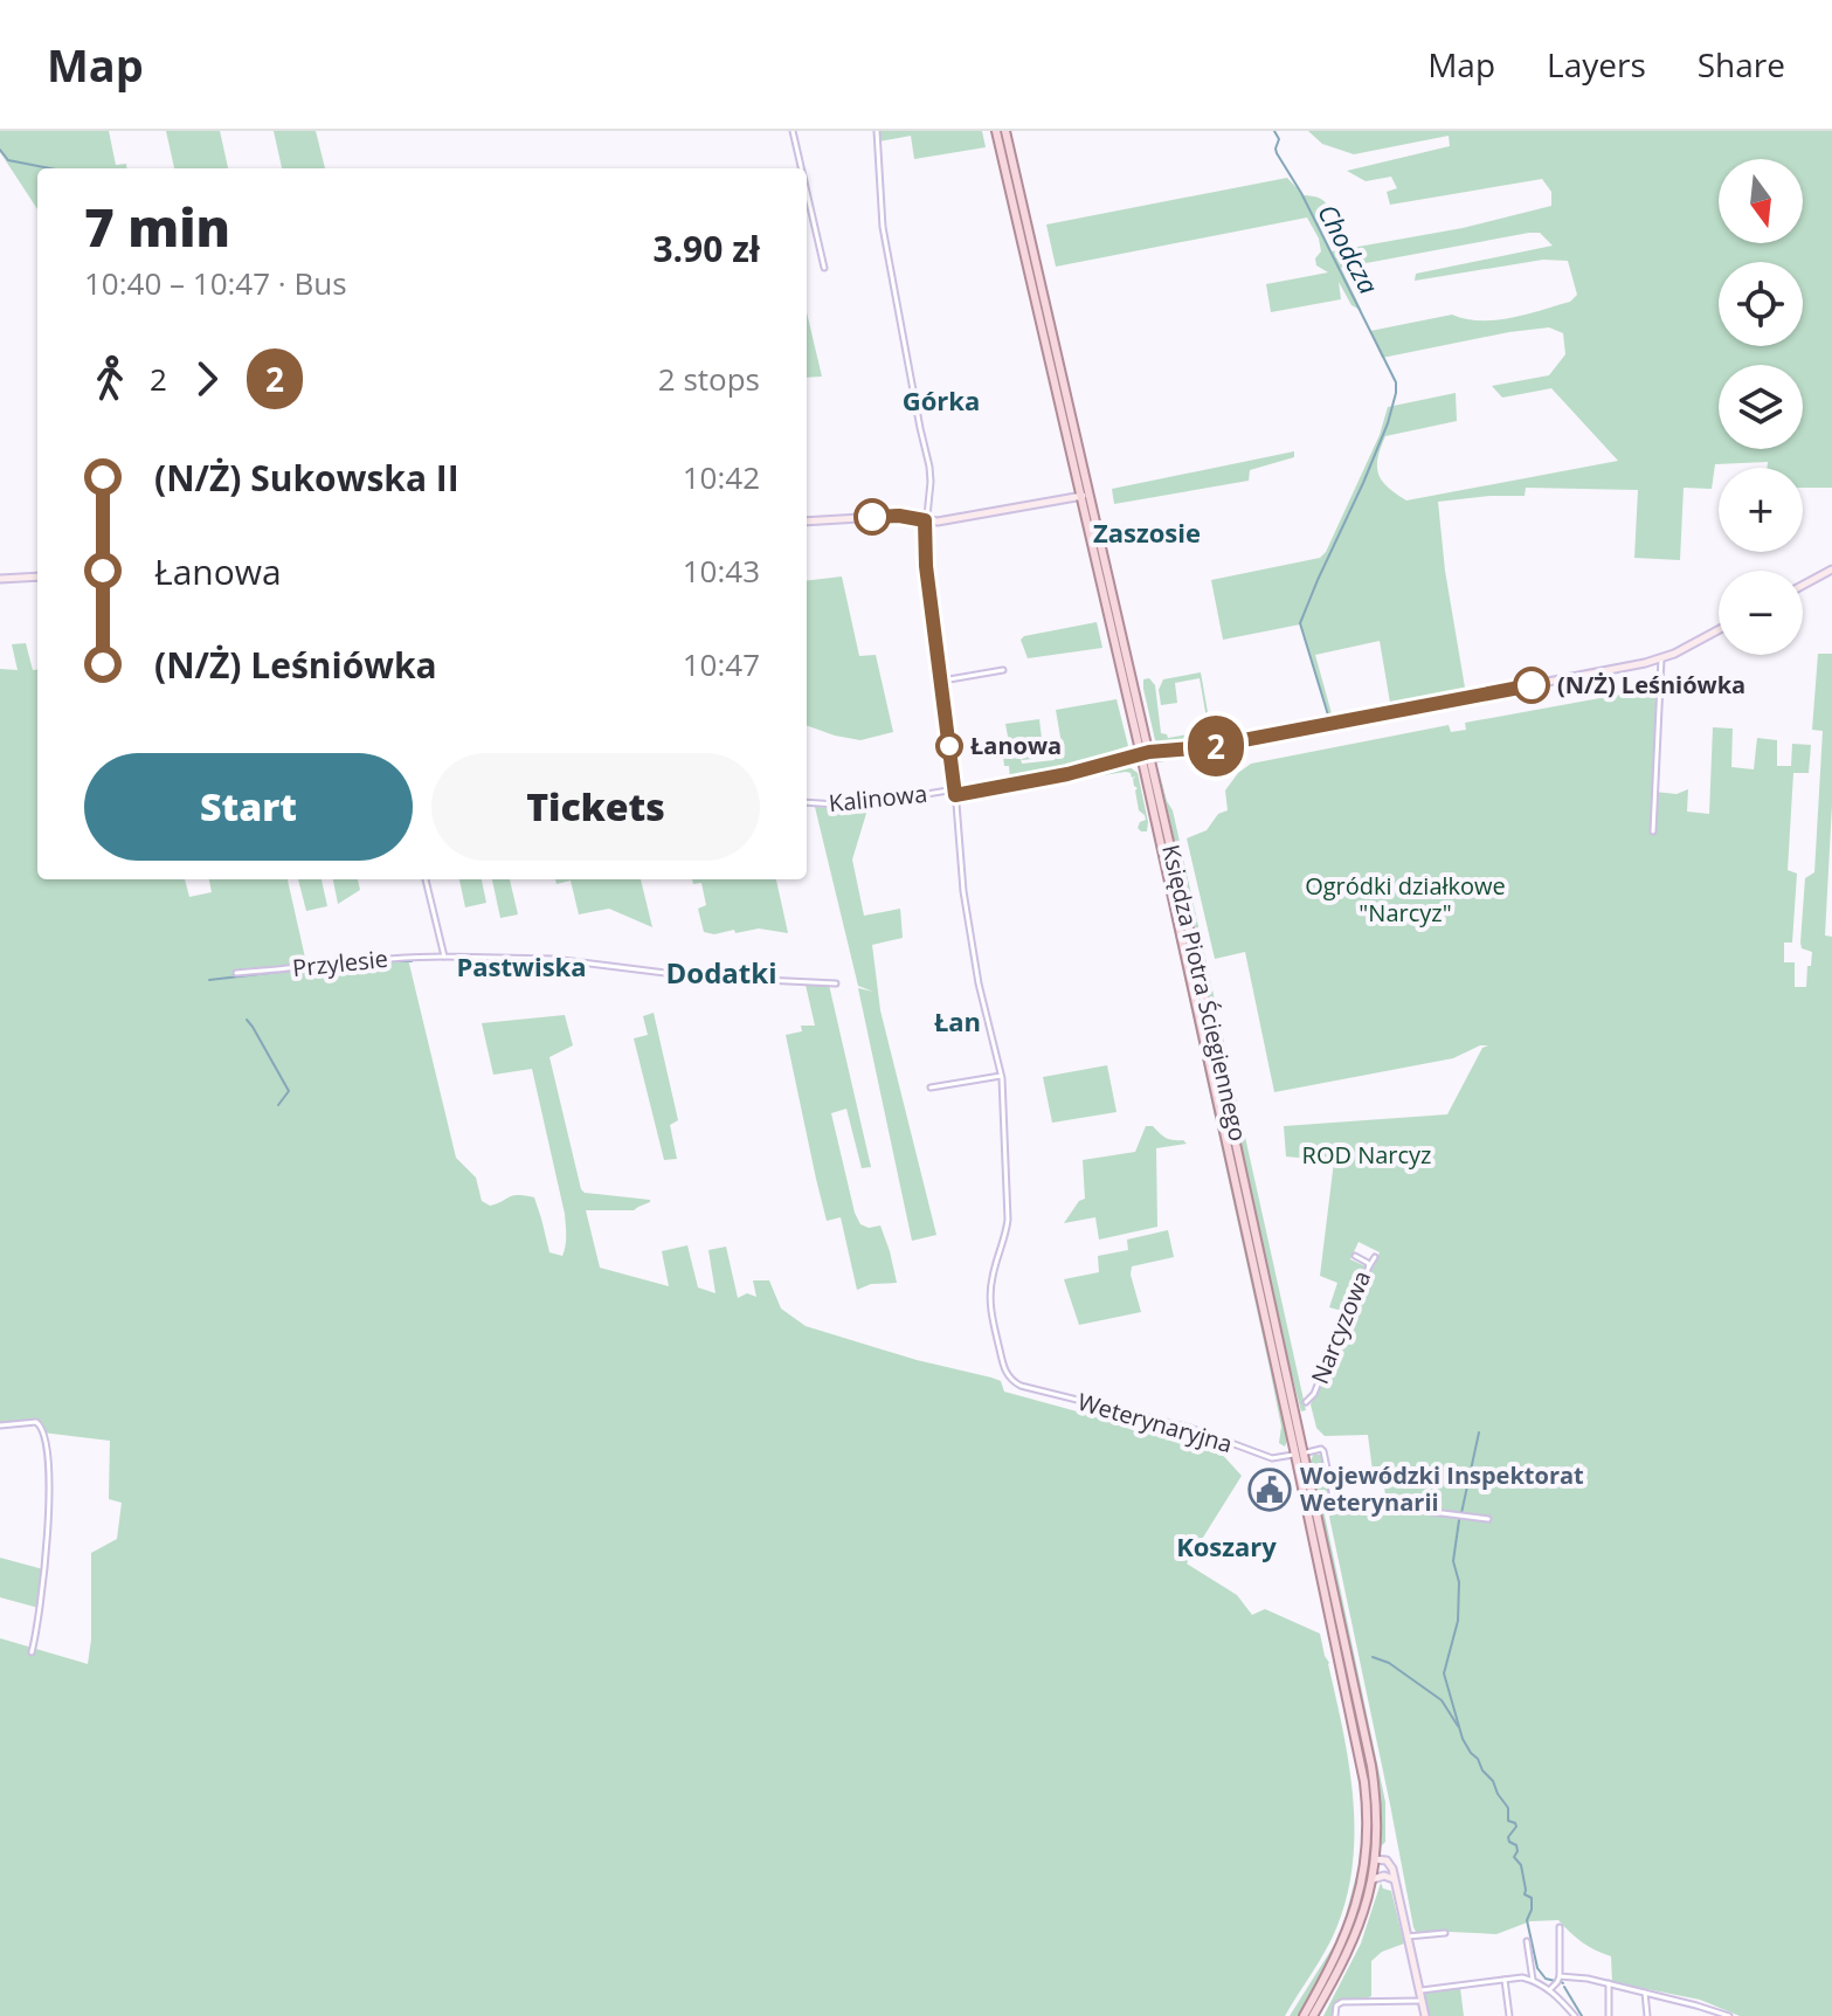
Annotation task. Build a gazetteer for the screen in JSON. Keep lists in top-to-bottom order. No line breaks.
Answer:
{"streets":{"main road":["Księdza Piotra Ściegiennego"],"street":["Kalinowa","Przylesie","Narcyzowa","Weterynaryjna"]},"crossings":[["Kalinowa","Księdza Piotra Ściegiennego"],["Księdza Piotra Ściegiennego","Weterynaryjna"]],"districts":["Górka","Zaszosie","Pastwiska","Dodatki","Łan","Koszary"],"water":["Chodcza"],"parks":["Ogródki działkowe \"Narcyz\"","ROD Narcyz"],"places":{"other":["(N/Ż) Leśniówka","Łanowa"],"public building":["Wojewódzki Inspektorat Weterynarii"]},"lines":["bus line 2"],"north":"bottom","page":{"header":"Map","nav":["Map","Layers","Share"],"on_map":"2","map_buttons":["+","−"],"heading":["7 min","10:40 – 10:47 · Bus","3.90 zł"],"legs":["2","2","2 stops"],"list":[{"name":"(N/Ż) Sukowska II","value":"10:42"},{"name":"Łanowa","value":"10:43"},{"name":"(N/Ż) Leśniówka","value":"10:47"}],"buttons":["Start","Tickets"]}}
